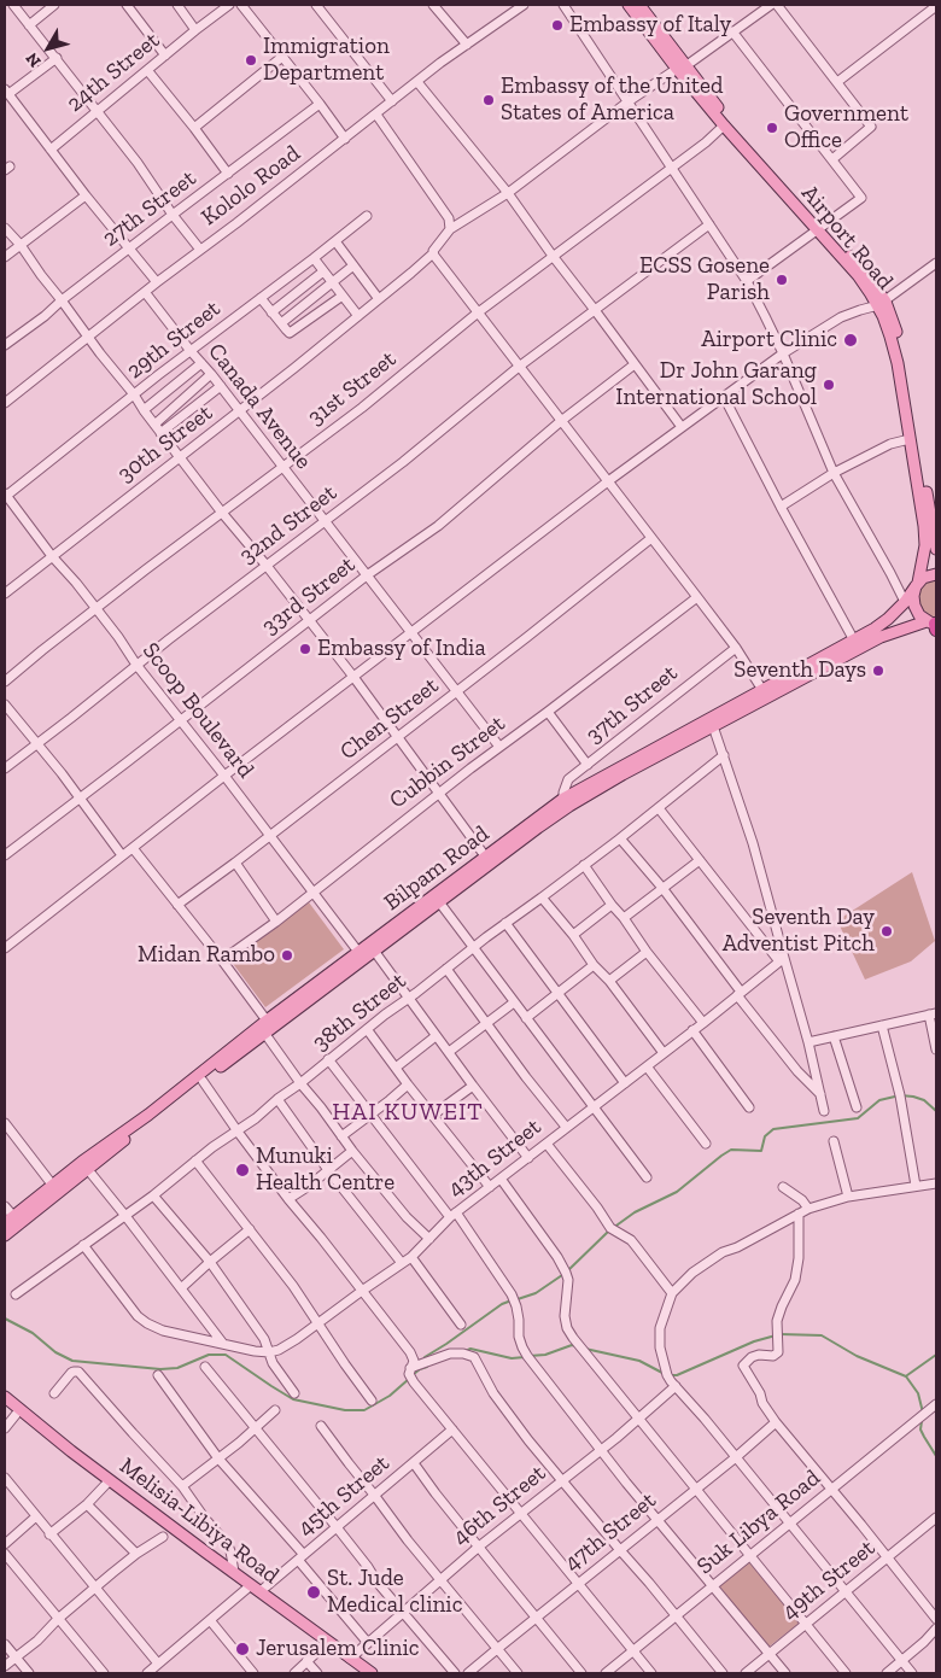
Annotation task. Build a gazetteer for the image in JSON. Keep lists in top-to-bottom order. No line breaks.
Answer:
{"streets":{"main road":["Airport Road","Bilpam Road","Melisia-Libiya Road"],"street":["24th Street","Kololo Road","27th Street","29th Street","31st Street","Canada Avenue","30th Street","32nd Street","33rd Street","37th Street","Scoop Boulevard","Chen Street","Cubbin Street","38th Street","43th Street","45th Street","46th Street","Suk Libya Road","47th Street","49th Street"]},"crossings":[["Kololo Road","Canada Avenue"],["Airport Road","31st Street"],["Airport Road","Bilpam Road"],["29th Street","Canada Avenue"],["29th Street","Scoop Boulevard"],["31st Street","Canada Avenue"],["31st Street","Scoop Boulevard"],["Canada Avenue","30th Street"],["Canada Avenue","32nd Street"],["Canada Avenue","33rd Street"],["Canada Avenue","Chen Street"],["Canada Avenue","Cubbin Street"],["30th Street","Scoop Boulevard"],["32nd Street","Scoop Boulevard"],["33rd Street","Scoop Boulevard"],["37th Street","Bilpam Road"],["Scoop Boulevard","Chen Street"],["Scoop Boulevard","Cubbin Street"],["Scoop Boulevard","Bilpam Road"],["45th Street","Melisia-Libiya Road"],["46th Street","Melisia-Libiya Road"]],"districts":["HAI KUWEIT"],"places":["Embassy of Italy","Immigration Department","Embassy of the United States of America","Government Office","ECSS Gosene Parish","Airport Clinic","Dr John Garang International School","Embassy of India","Seventh Days","Seventh Day Adventist Pitch","Midan Rambo","Munuki Health Centre","St. Jude Medical clinic","Jerusalem Clinic"],"north":"bottom left"}
